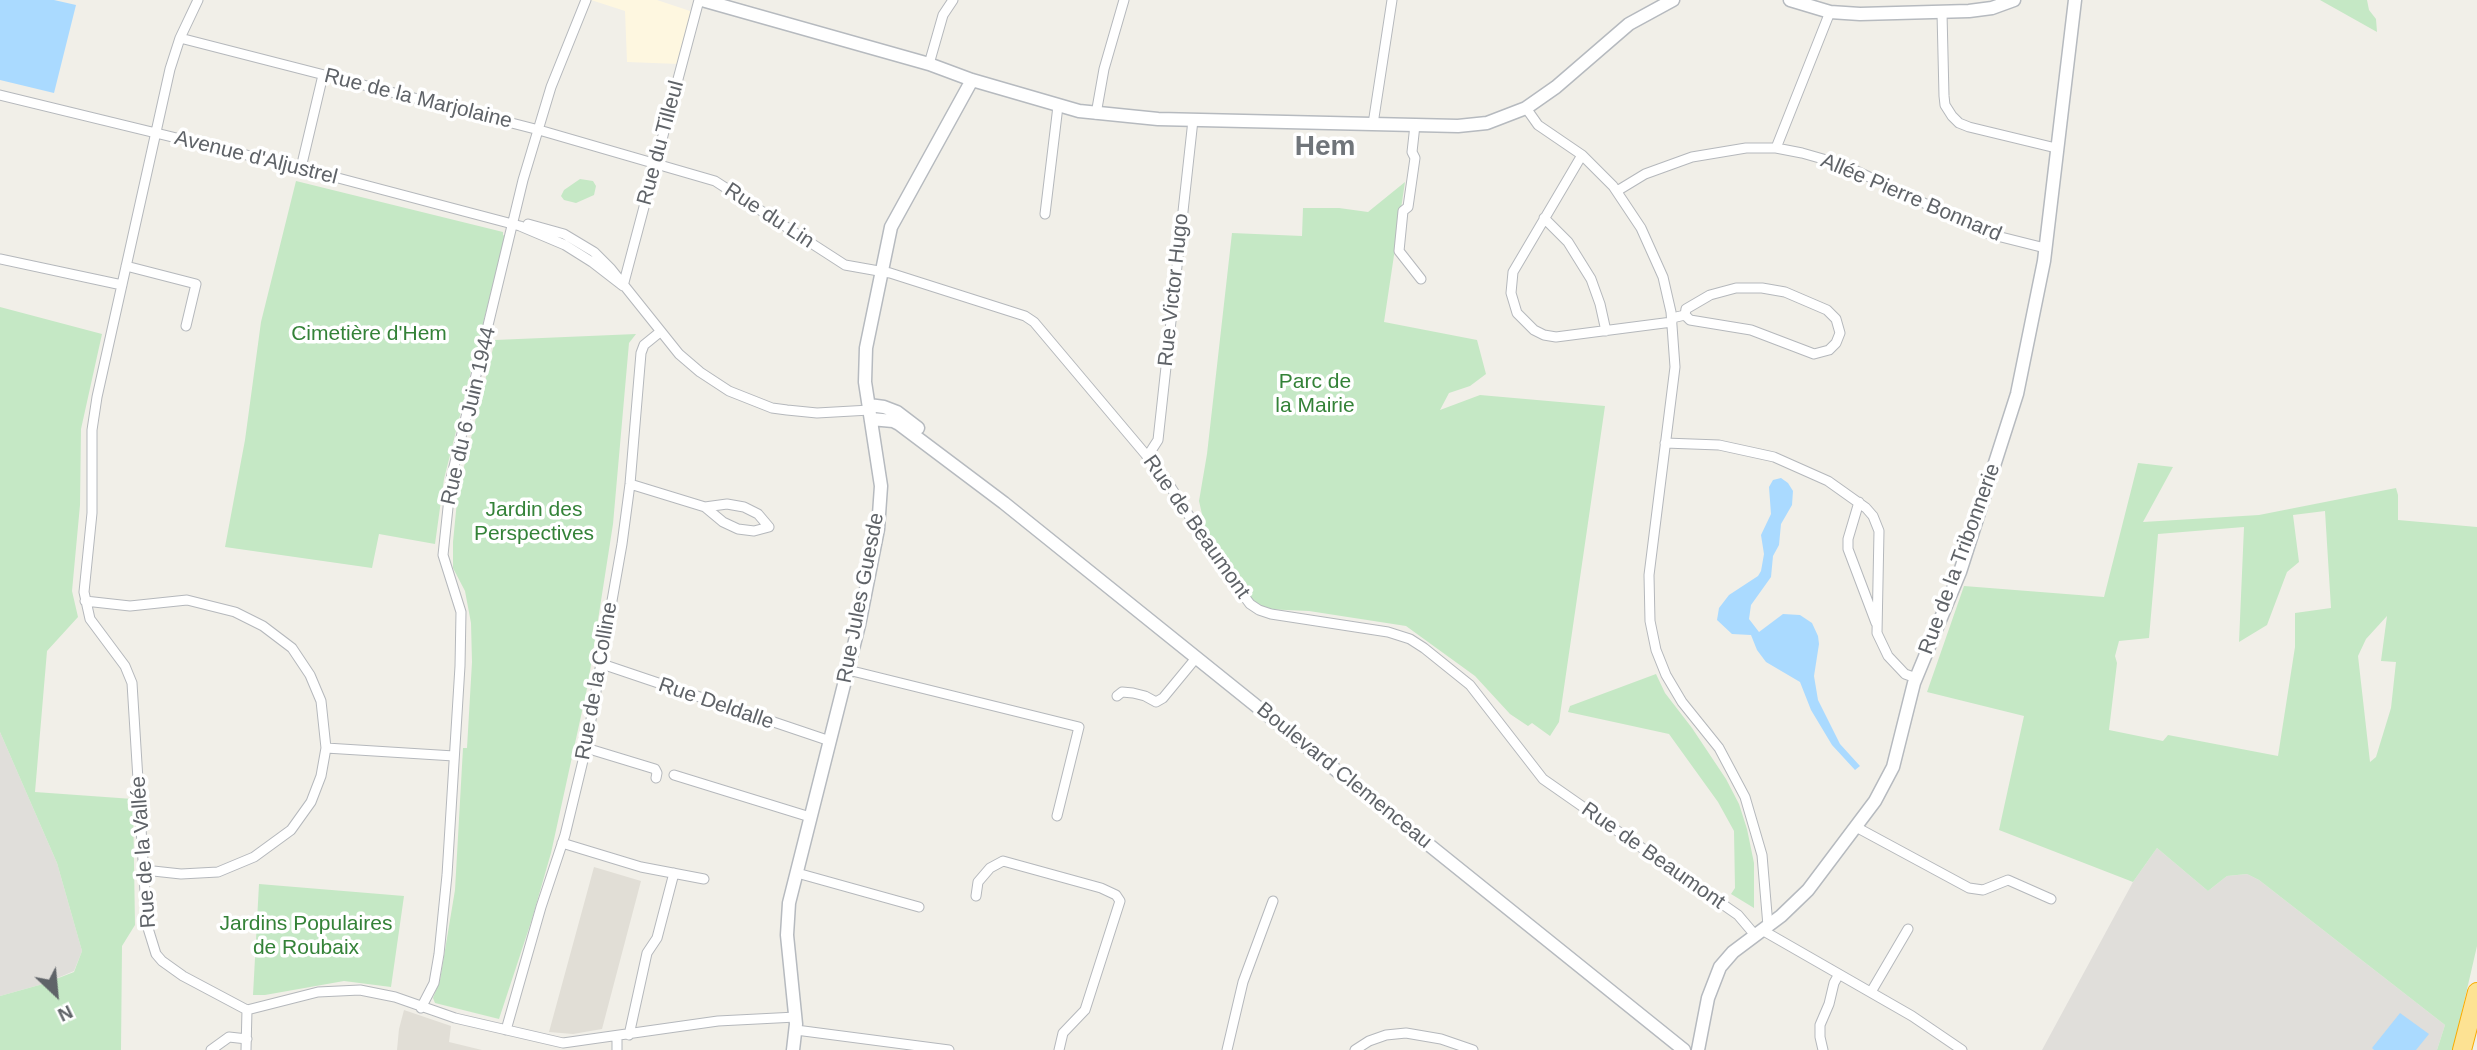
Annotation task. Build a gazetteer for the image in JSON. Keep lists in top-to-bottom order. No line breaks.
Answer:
{"streets":{"street":["Rue de la Marjolaine","Rue du Tilleul","Avenue d'Aljustrel","Allée Pierre Bonnard","Rue du Lin","Rue Victor Hugo","Rue du 6 Juin 1944","Rue de Beaumont","Rue de la Tribonnerie","Rue Jules Guesde","Rue de la Colline","Rue Deldalle","Boulevard Clemenceau","Rue de la Vallée"]},"crossings":[["Rue de la Marjolaine","Rue du Tilleul"],["Rue de la Marjolaine","Rue du Lin"],["Rue de la Marjolaine","Rue du 6 Juin 1944"],["Rue de la Marjolaine","Rue de la Vallée"],["Rue du Tilleul","Avenue d'Aljustrel"],["Rue du Tilleul","Rue du Lin"],["Avenue d'Aljustrel","Rue du 6 Juin 1944"],["Avenue d'Aljustrel","Rue Jules Guesde"],["Avenue d'Aljustrel","Rue de la Colline"],["Avenue d'Aljustrel","Boulevard Clemenceau"],["Avenue d'Aljustrel","Rue de la Vallée"],["Allée Pierre Bonnard","Rue de la Tribonnerie"],["Rue du Lin","Rue de Beaumont"],["Rue du Lin","Rue Jules Guesde"],["Rue Victor Hugo","Rue de Beaumont"],["Rue de Beaumont","Rue de la Tribonnerie"],["Rue de Beaumont","Rue Jules Guesde"],["Rue Jules Guesde","Rue Deldalle"],["Rue Jules Guesde","Boulevard Clemenceau"],["Rue de la Colline","Rue Deldalle"]],"districts":["Hem"],"parks":["Cimetière d'Hem","Parc de la Mairie","Jardin des Perspectives","Jardins Populaires de Roubaix"],"north":"bottom right"}
